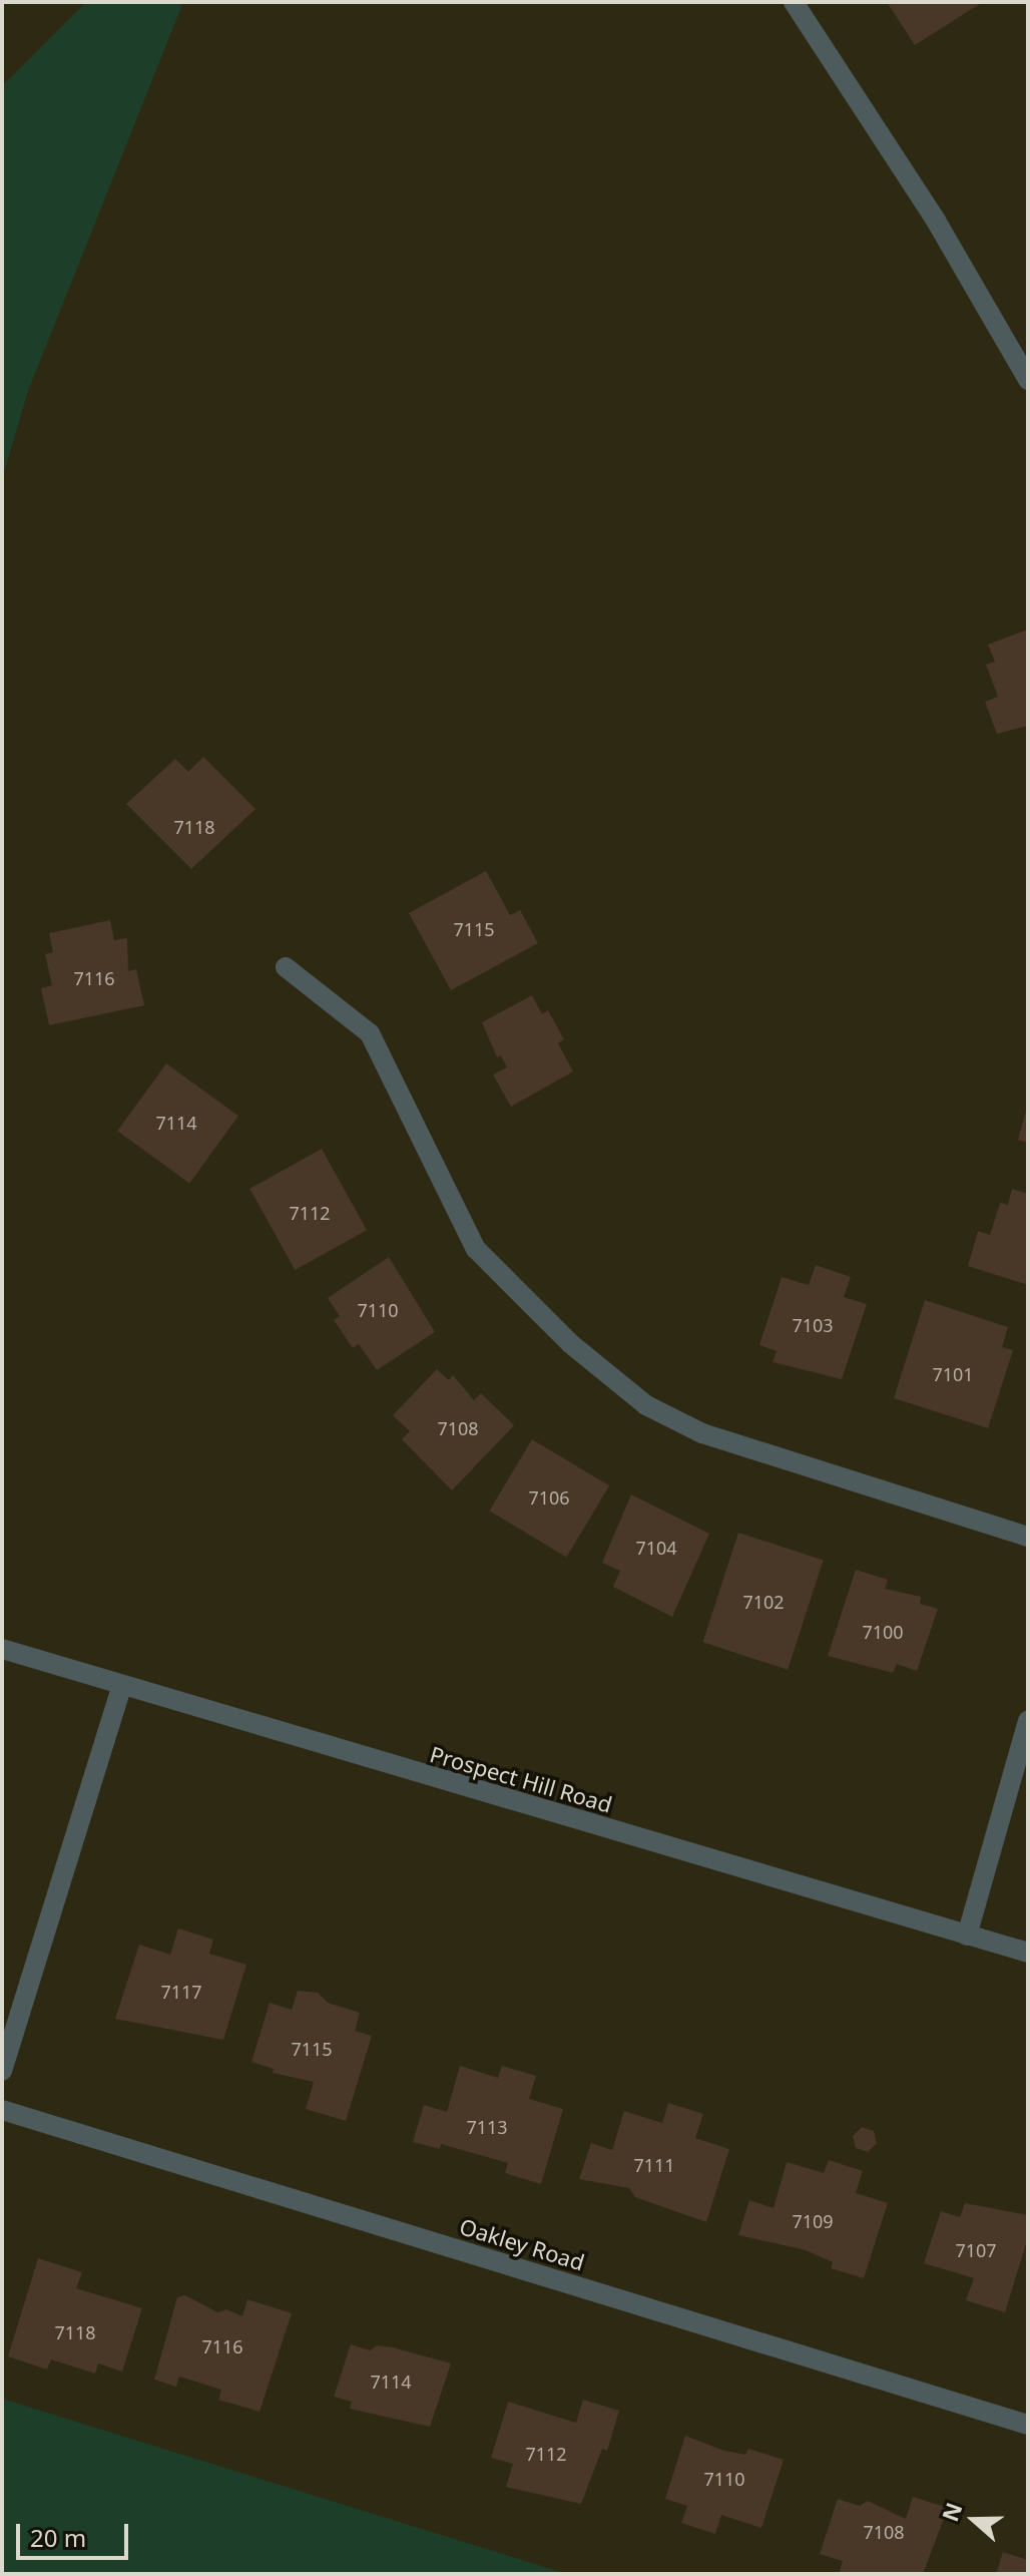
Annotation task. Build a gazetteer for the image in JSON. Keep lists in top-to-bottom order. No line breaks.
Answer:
{"streets":{"street":["Prospect Hill Road","Oakley Road"]},"house_numbers":["7118","7115","7116","7114","7112","7110","7103","7101","7108","7106","7104","7102","7100","7117","7115","7113","7111","7109","7107","7118","7116","7114","7112","7110","7108"],"scale_bar":"20 m","north":"left"}
